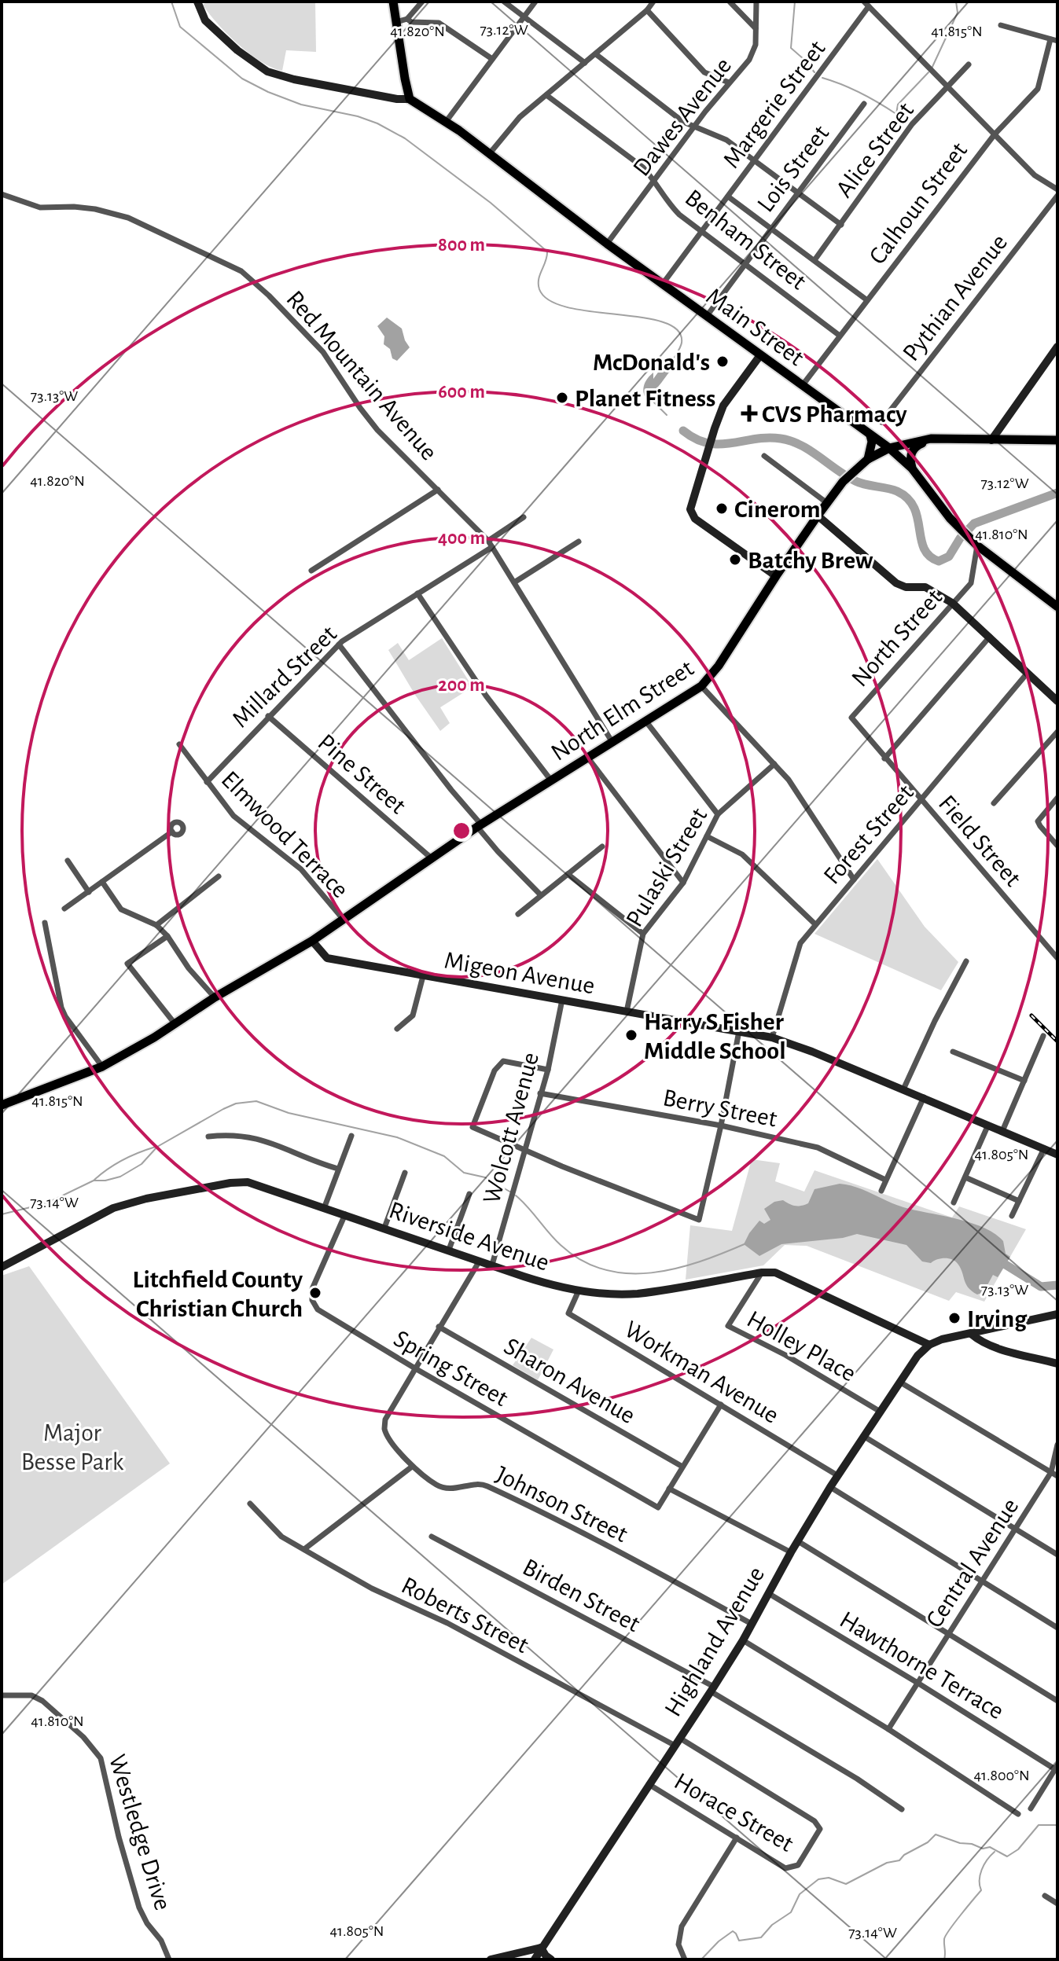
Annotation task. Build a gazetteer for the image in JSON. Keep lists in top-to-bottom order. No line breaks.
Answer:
{"streets":{"main road":["Main Street","North Elm Street"],"street":["Margerie Street","Dawes Avenue","Alice Street","Lois Street","Calhoun Street","Benham Street","Pythian Avenue","Red Mountain Avenue","North Street","Millard Street","Pine Street","Elmwood Terrace","Forest Street","Field Street","Pulaski Street","Migeon Avenue","Berry Street","Wolcott Avenue","Riverside Avenue","Holley Place","Spring Street","Workman Avenue","Sharon Avenue","Johnson Street","Central Avenue","Birden Street","Roberts Street","Highland Avenue","Hawthorne Terrace","Horace Street","Westledge Drive"]},"crossings":[["Margerie Street","Benham Street"],["Margerie Street","Main Street"],["Dawes Avenue","Benham Street"],["Dawes Avenue","Main Street"],["Lois Street","Benham Street"],["Lois Street","Main Street"],["Calhoun Street","Benham Street"],["Calhoun Street","Main Street"],["Main Street","North Street"],["Main Street","North Elm Street"],["Red Mountain Avenue","Millard Street"],["Red Mountain Avenue","North Elm Street"],["North Street","Field Street"],["Millard Street","Pine Street"],["Millard Street","Elmwood Terrace"],["North Elm Street","Pine Street"],["North Elm Street","Elmwood Terrace"],["North Elm Street","Migeon Avenue"],["Forest Street","Field Street"],["Forest Street","Migeon Avenue"],["Pulaski Street","Migeon Avenue"],["Migeon Avenue","Wolcott Avenue"],["Berry Street","Wolcott Avenue"],["Wolcott Avenue","Riverside Avenue"],["Riverside Avenue","Holley Place"],["Riverside Avenue","Spring Street"],["Riverside Avenue","Workman Avenue"],["Riverside Avenue","Highland Avenue"],["Holley Place","Highland Avenue"],["Spring Street","Johnson Street"],["Workman Avenue","Highland Avenue"],["Johnson Street","Highland Avenue"],["Central Avenue","Hawthorne Terrace"],["Birden Street","Highland Avenue"],["Roberts Street","Highland Avenue"],["Roberts Street","Horace Street"],["Highland Avenue","Hawthorne Terrace"],["Highland Avenue","Horace Street"]],"parks":["Major Besse Park"],"places":{"other":["McDonald's","Planet Fitness","Cinerom","Batchy Brew","Harry S Fisher Middle School","Litchfield County Christian Church","Irving"],"health":["CVS Pharmacy"]},"coordinates":["73.12°W","41.820°N","41.815°N","73.13°W","41.810°N","41.805°N","73.14°W","41.800°N"],"rings":["800 m","600 m","400 m","200 m"]}
